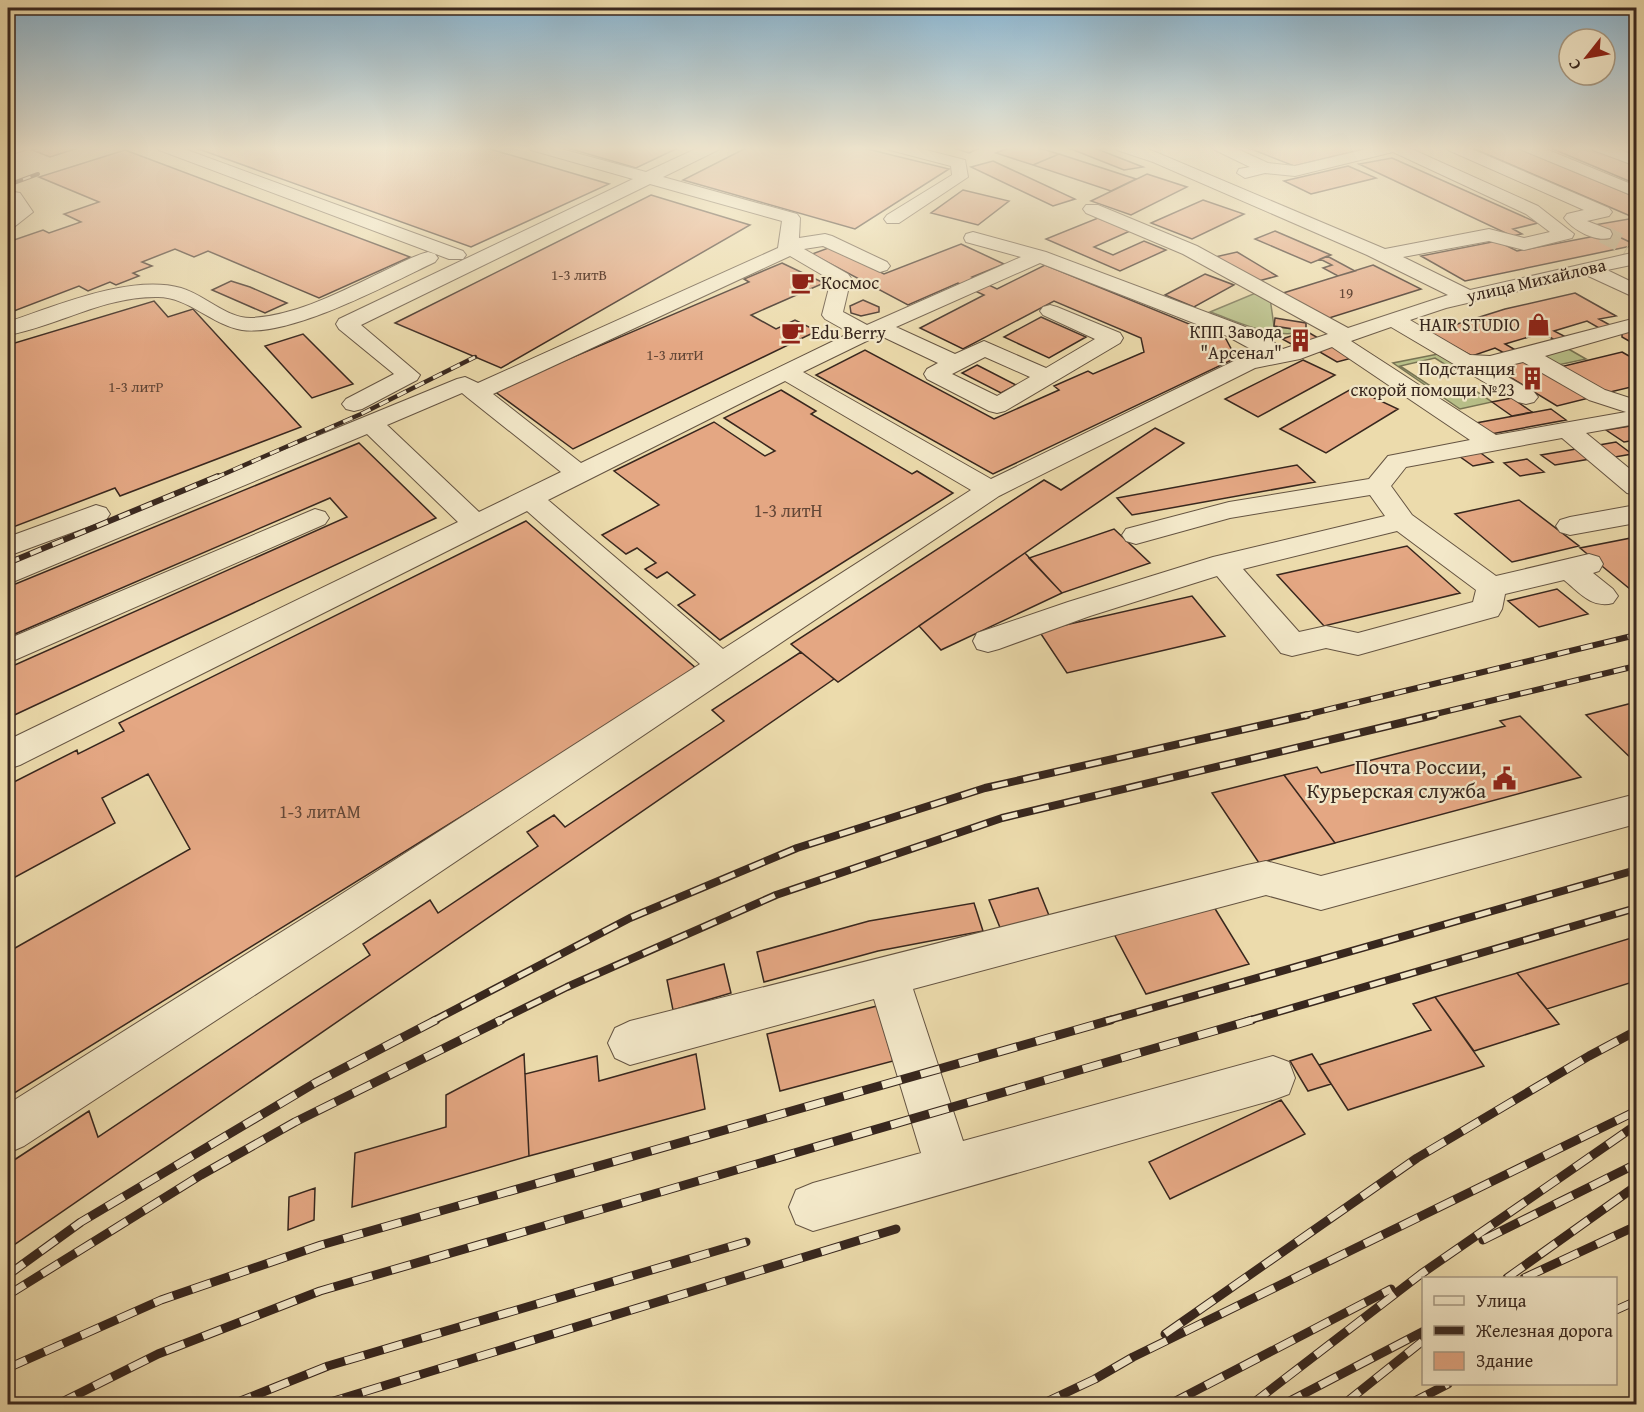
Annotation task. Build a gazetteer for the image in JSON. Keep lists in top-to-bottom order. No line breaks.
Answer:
{"streets":{"street":["улица Михайлова"]},"places":{"cafe":["Космос","Edu Berry"],"shop":["HAIR STUDIO"],"building":["КПП Завода \"Арсенал\"","Подстанция скорой помощи №23"],"public building":["Почта России, Курьерская служба"]},"house_numbers":["1-3 литВ","19","1-3 литИ","1-3 литР","1-3 литН","1-3 литАМ"],"legend":["Улица","Железная дорога","Здание"],"north":"bottom left"}
